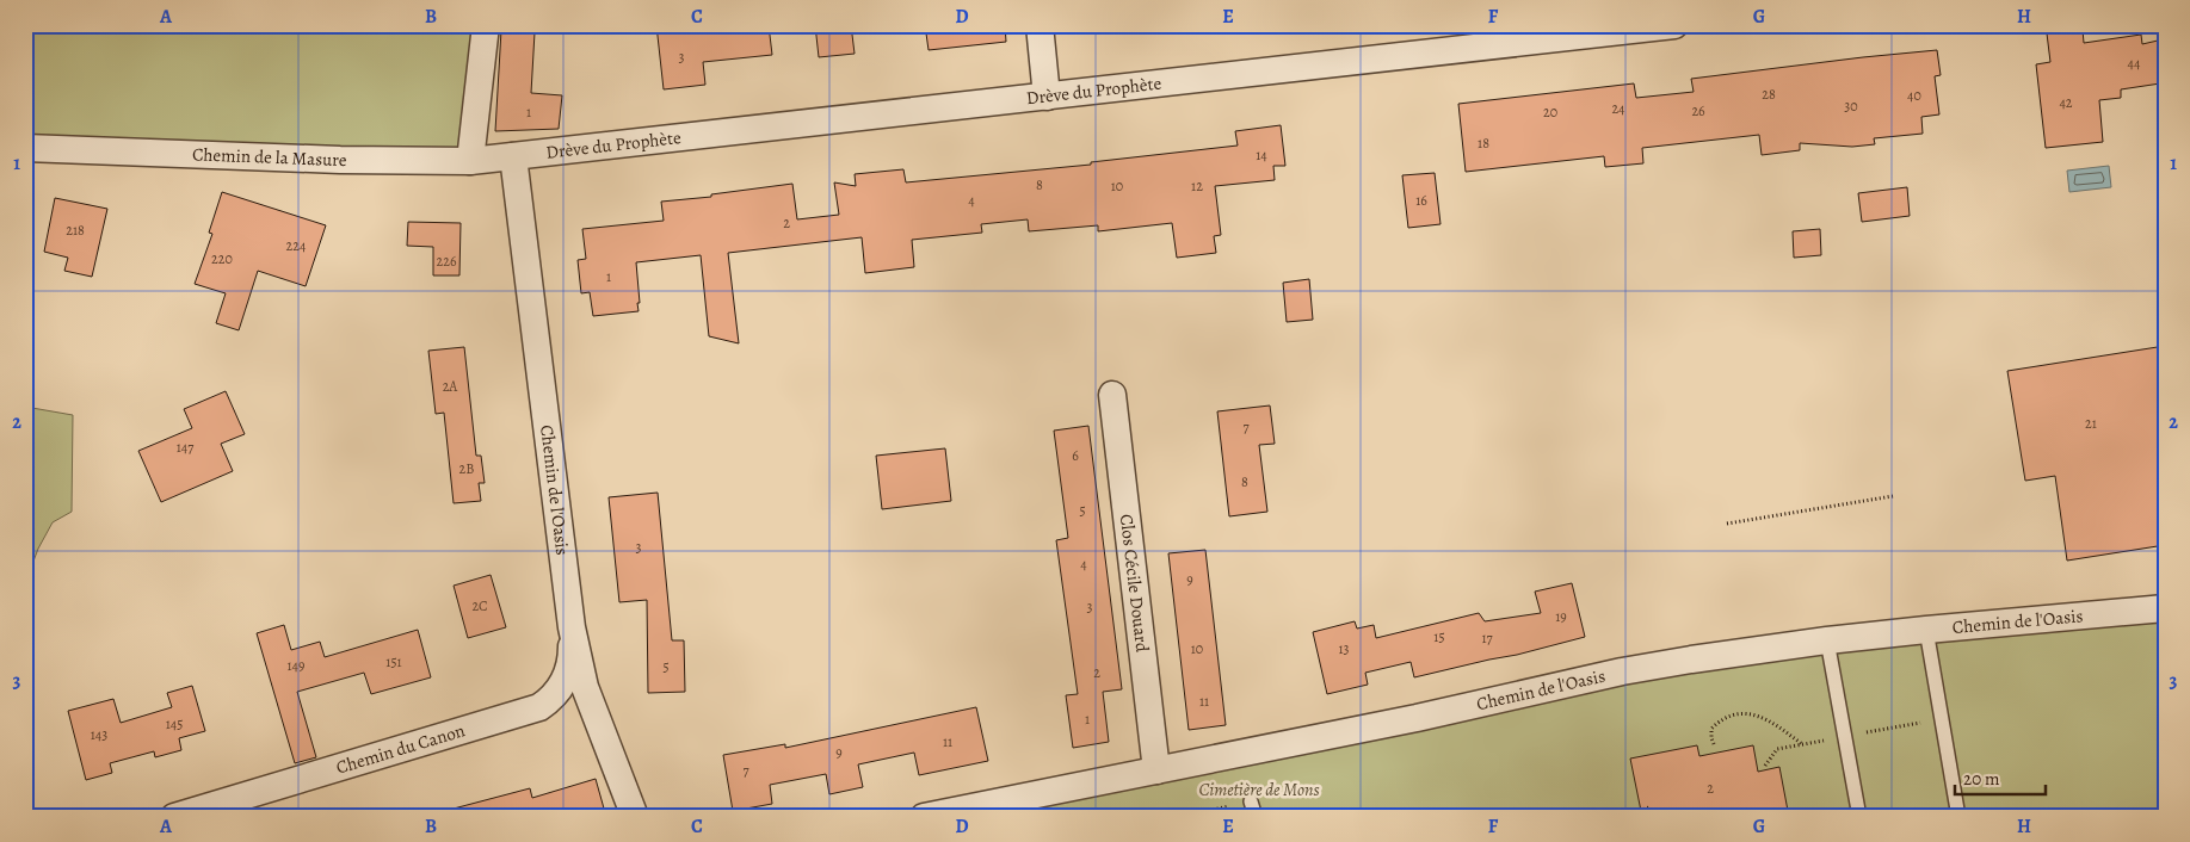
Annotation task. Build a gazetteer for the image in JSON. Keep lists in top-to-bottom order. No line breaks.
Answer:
{"streets":{"street":["Drève du Prophète","Chemin de la Masure","Chemin de l'Oasis","Clos Cécile Douard","Chemin du Canon"]},"crossings":[["Drève du Prophète","Chemin de la Masure"],["Drève du Prophète","Chemin de l'Oasis"],["Chemin de la Masure","Chemin de l'Oasis"],["Chemin de l'Oasis","Clos Cécile Douard"],["Chemin de l'Oasis","Chemin du Canon"]],"parks":["Cimetière de Mons"],"house_numbers":["3","44","28","40","42","30","24","26","1","20","18","14","8","10","12","4","16","2","218","224","220","226","1","2A","21","7","147","6","2B","8","5","3","4","9","2C","3","19","15","17","10","13","151","149","5","2","11","1","145","143","11","9","7","2"],"scale_bar":"20 m","grid":{"columns":["A","B","C","D","E","F","G","H"],"rows":["1","2","3"]}}
